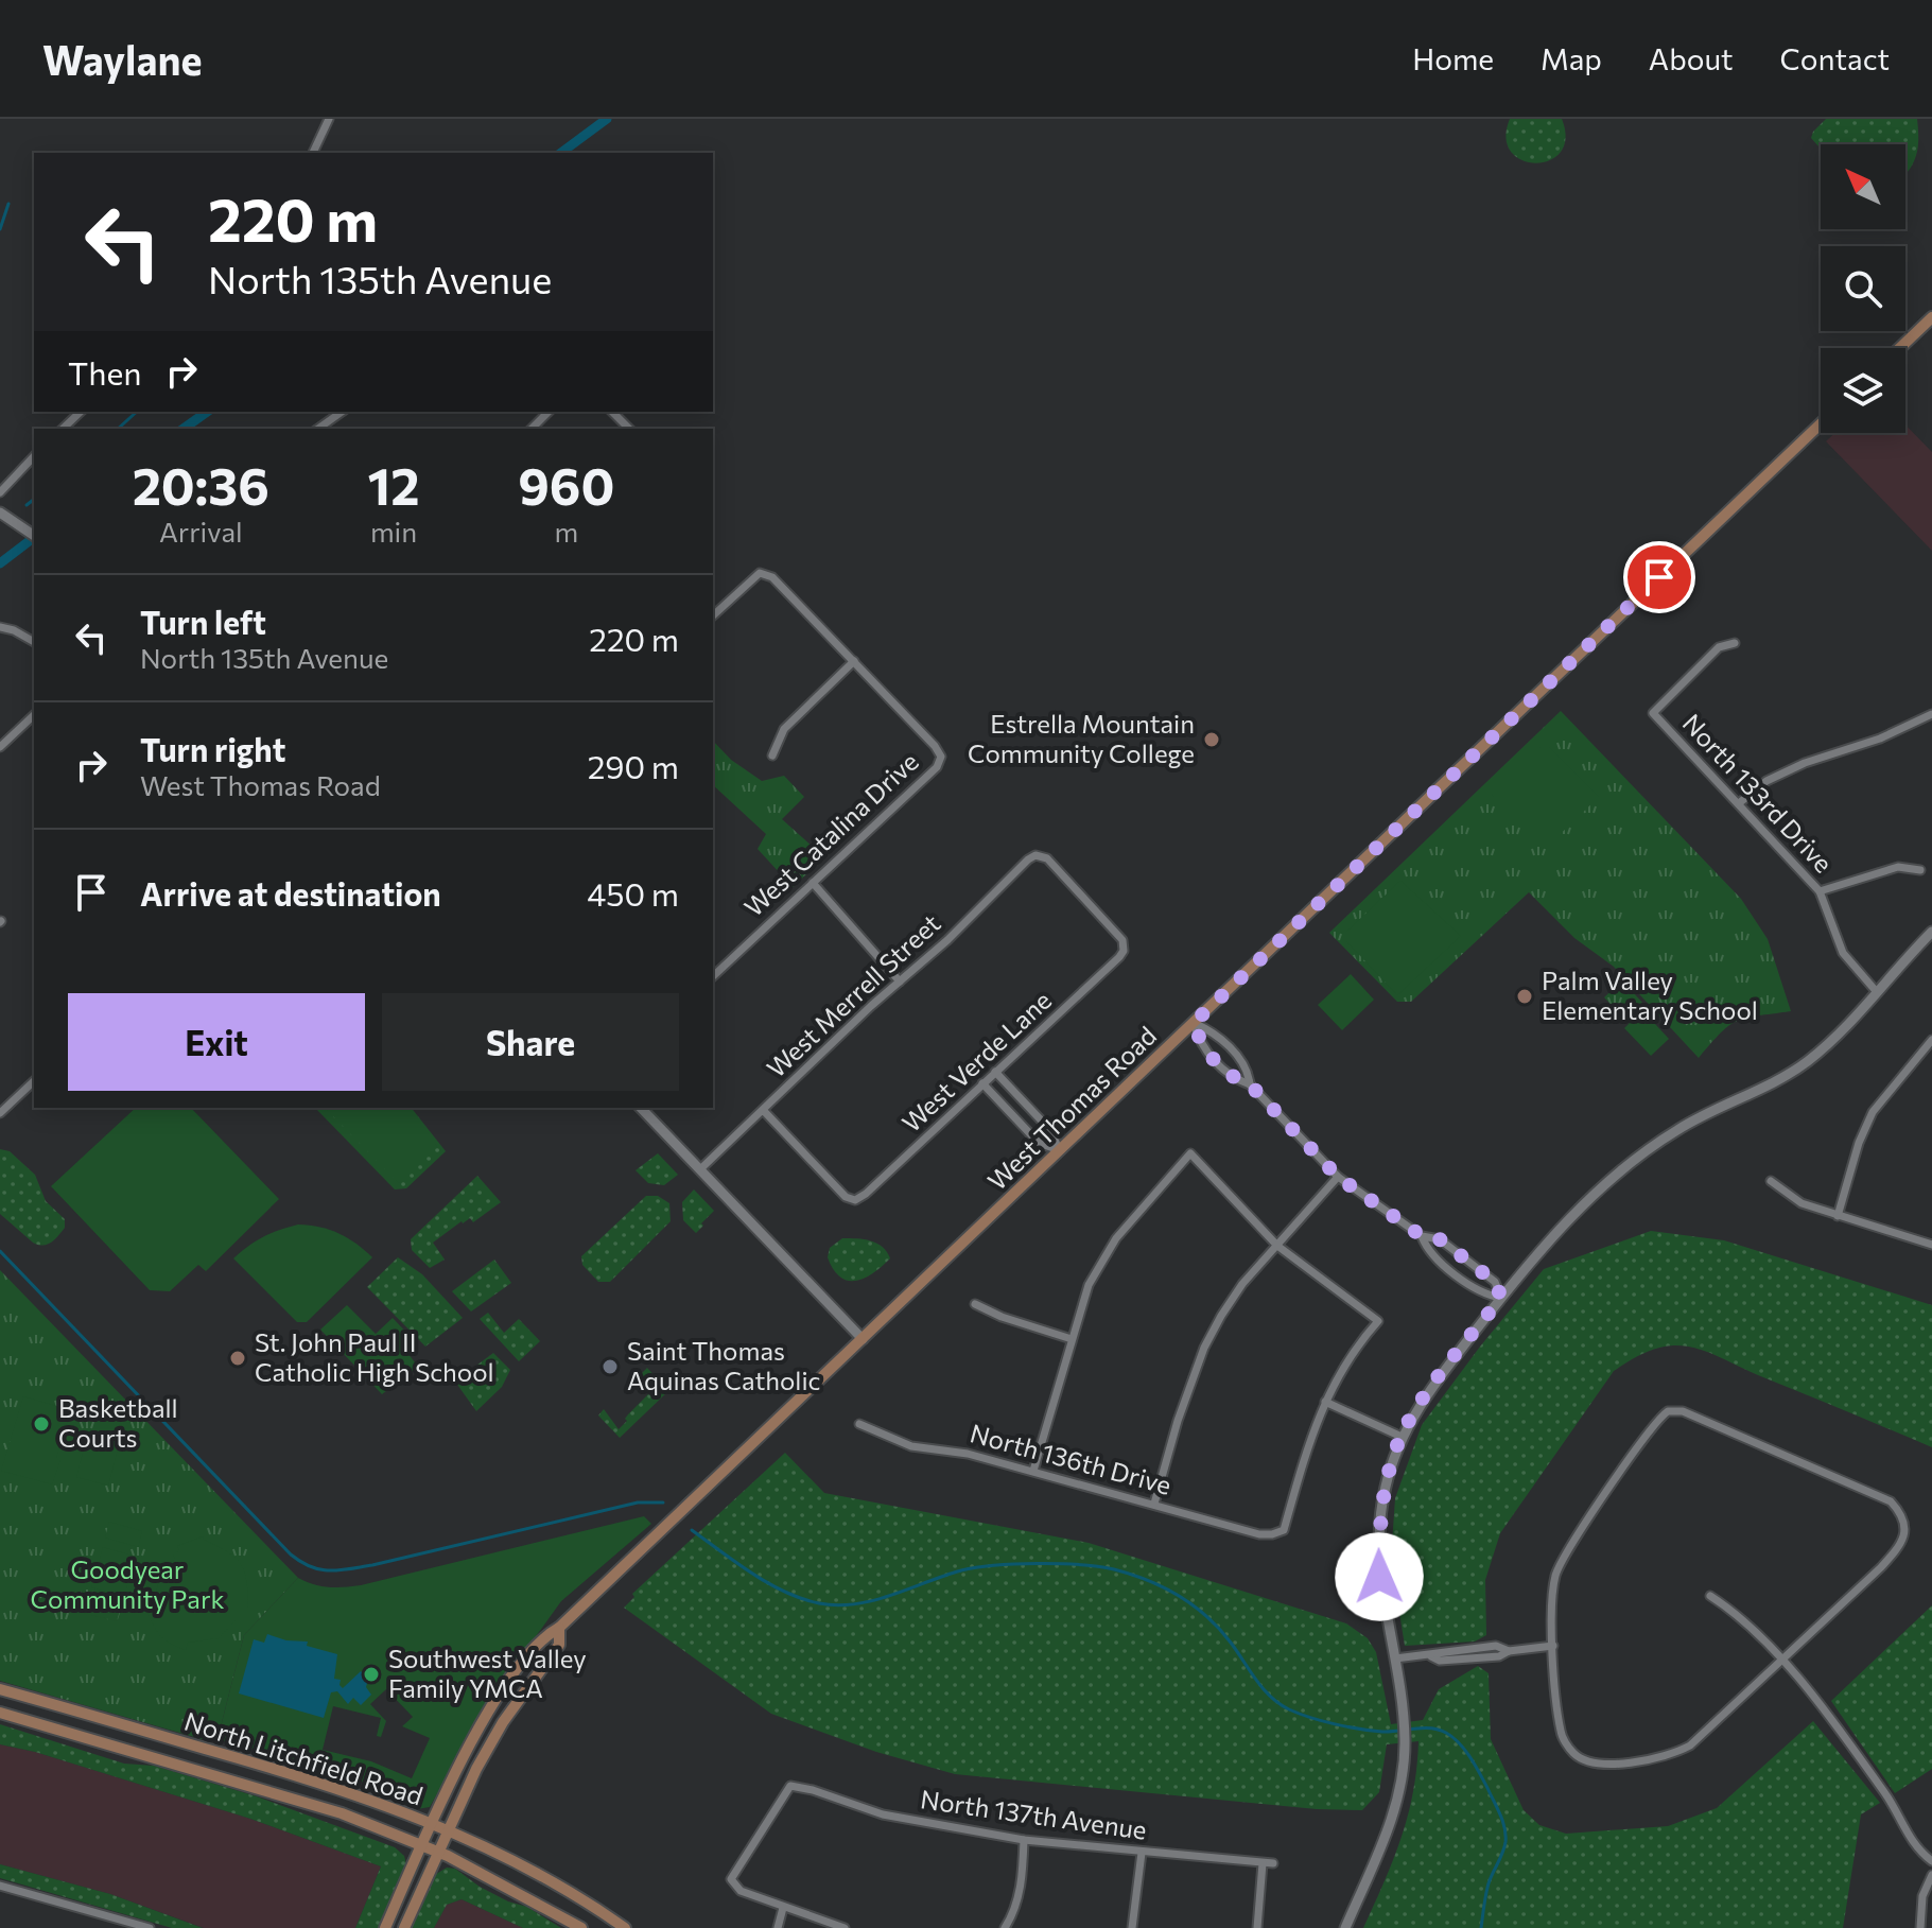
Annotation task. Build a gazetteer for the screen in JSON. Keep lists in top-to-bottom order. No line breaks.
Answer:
{"streets":{"main road":["West Thomas Road","North Litchfield Road"],"street":["North 133rd Drive","West Catalina Drive","West Merrell Street","West Verde Lane","North 136th Drive","North 137th Avenue"]},"crossings":[["West Merrell Street","West Verde Lane"],["West Thomas Road","North Litchfield Road"]],"parks":["Goodyear Community Park"],"places":["Estrella Mountain Community College","Palm Valley Elementary School","St. John Paul II Catholic High School","Saint Thomas Aquinas Catholic","Basketball Courts","Southwest Valley Family YMCA"],"north":"top left","page":{"header":"Waylane","nav":["Home","Map","About","Contact"],"turn":["220 m","North 135th Avenue"],"then":"Then","eta":["20:36","Arrival","12","min","960","m"],"list":[{"name":"Turn left","note":"North 135th Avenue","value":"220 m"},{"name":"Turn right","note":"West Thomas Road","value":"290 m"},{"name":"Arrive at destination","value":"450 m"}],"buttons":["Exit","Share"]}}
